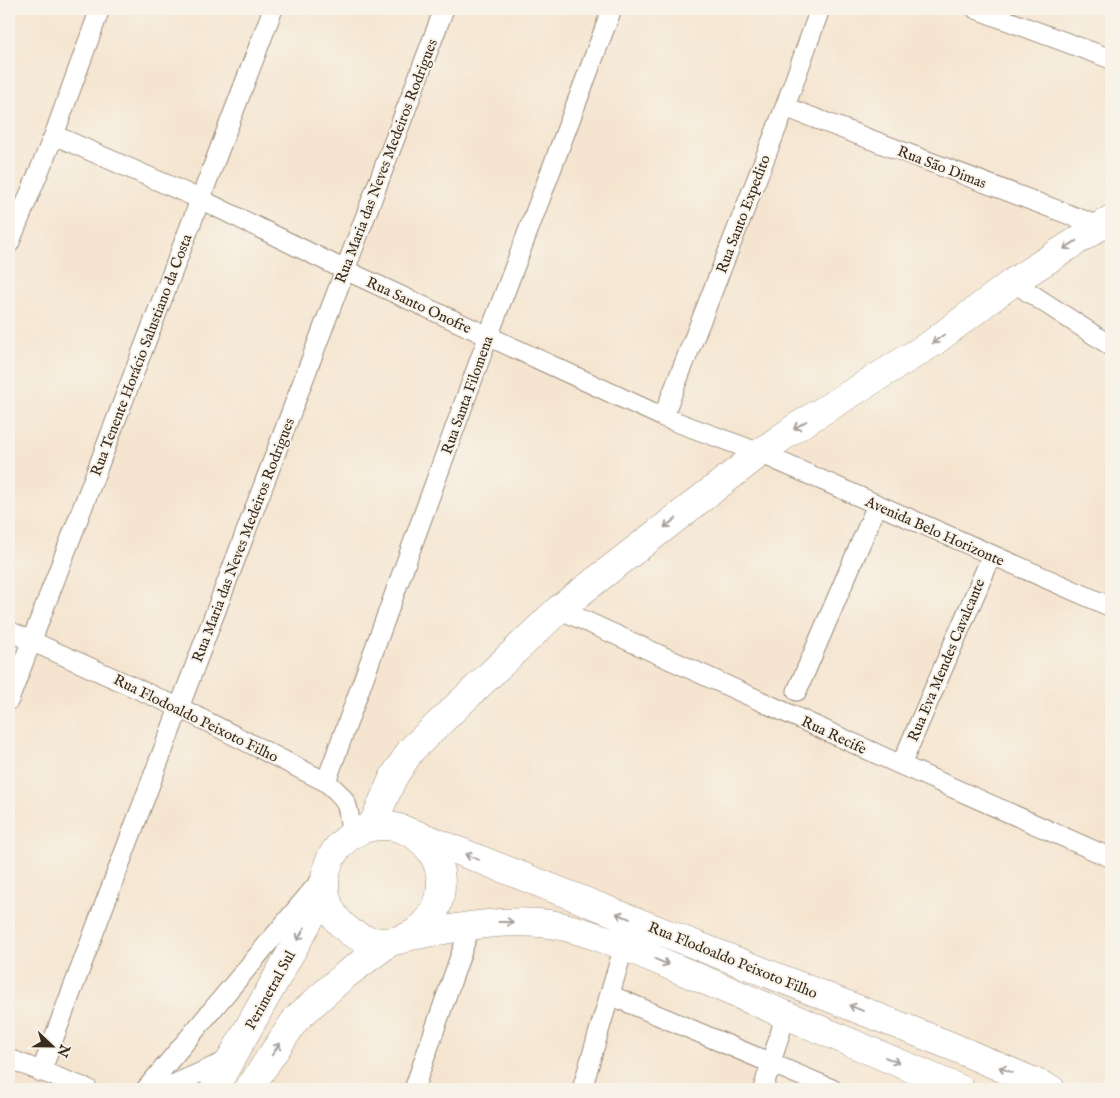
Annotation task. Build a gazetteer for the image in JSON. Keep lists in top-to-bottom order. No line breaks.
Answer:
{"streets":{"main road":["Rua Flodoaldo Peixoto Filho","Perimetral Sul"],"street":["Rua Maria das Neves Medeiros Rodrigues","Rua São Dimas","Rua Santo Expedito","Rua Santo Onofre","Rua Tenente Horácio Salustiano da Costa","Rua Santa Filomena","Avenida Belo Horizonte","Rua Eva Mendes Cavalcante","Rua Recife"]},"crossings":[["Rua Maria das Neves Medeiros Rodrigues","Rua Santo Onofre"],["Rua Maria das Neves Medeiros Rodrigues","Rua Flodoaldo Peixoto Filho"],["Rua São Dimas","Rua Santo Expedito"],["Rua Santo Expedito","Rua Santo Onofre"],["Rua Santo Onofre","Rua Tenente Horácio Salustiano da Costa"],["Rua Santo Onofre","Rua Santa Filomena"],["Rua Santo Onofre","Avenida Belo Horizonte"],["Rua Tenente Horácio Salustiano da Costa","Rua Flodoaldo Peixoto Filho"],["Rua Santa Filomena","Rua Flodoaldo Peixoto Filho"],["Avenida Belo Horizonte","Rua Eva Mendes Cavalcante"],["Rua Eva Mendes Cavalcante","Rua Recife"],["Rua Flodoaldo Peixoto Filho","Perimetral Sul"]],"north":"right"}
